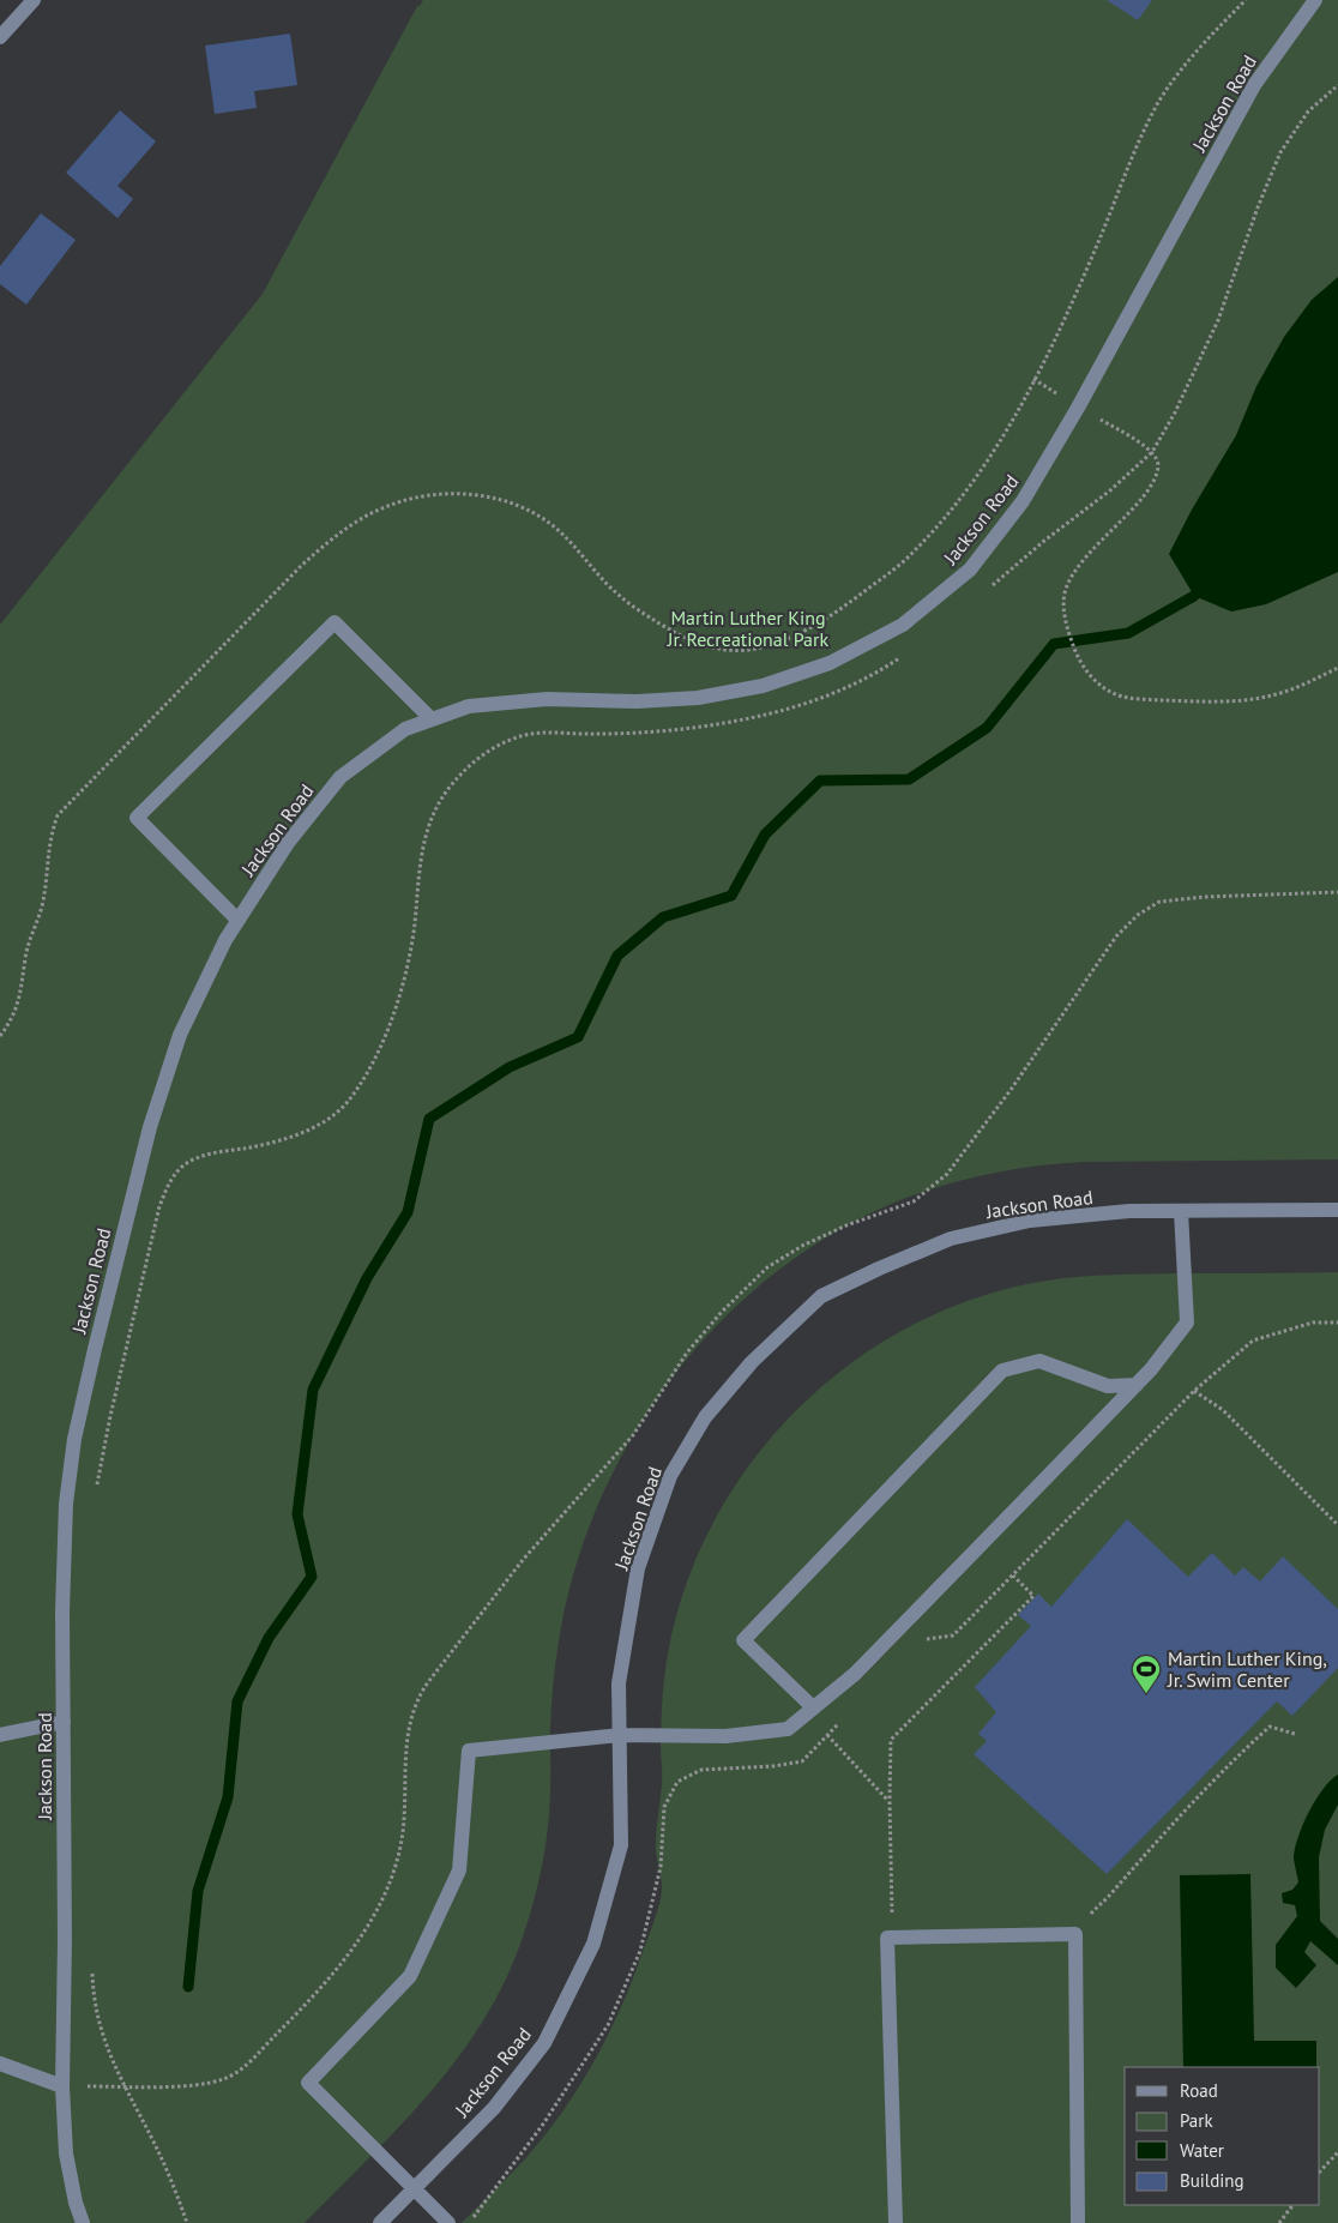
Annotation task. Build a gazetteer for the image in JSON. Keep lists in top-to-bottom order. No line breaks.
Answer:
{"streets":{"street":["Jackson Road"]},"parks":["Martin Luther King Jr. Recreational Park"],"places":{"sports":["Martin Luther King, Jr. Swim Center"]},"legend":["Road","Park","Water","Building"]}
